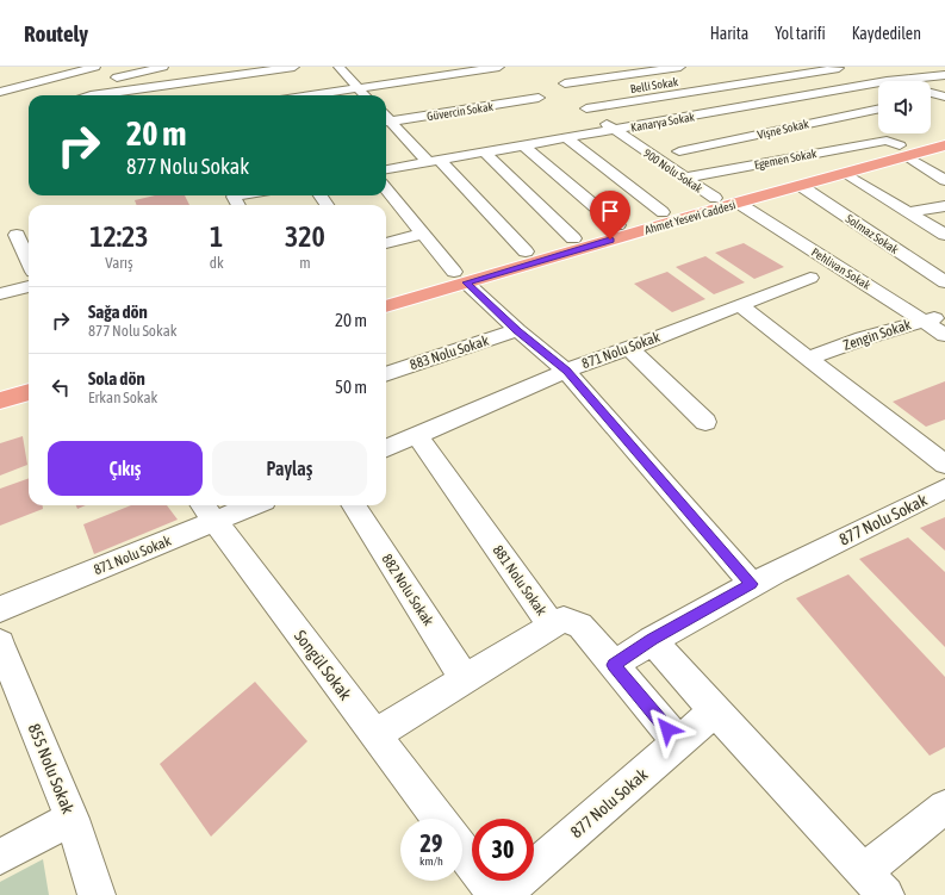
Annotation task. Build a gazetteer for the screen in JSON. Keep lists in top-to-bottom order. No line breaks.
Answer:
{"streets":{"main road":["Ahmet Yesevi Caddesi"],"street":["Belli Sokak","Güvercin Sokak","Kanarya Sokak","Vişne Sokak","Egemen Sokak","900 Nolu Sokak","Solmaz Sokak","Pehlivan Sokak","Zengin Sokak","871 Nolu Sokak","883 Nolu Sokak","877 Nolu Sokak","881 Nolu Sokak","882 Nolu Sokak","Songül Sokak","855 Nolu Sokak"]},"crossings":[["Belli Sokak","900 Nolu Sokak"],["Kanarya Sokak","900 Nolu Sokak"],["Egemen Sokak","900 Nolu Sokak"],["Egemen Sokak","Ahmet Yesevi Caddesi"],["900 Nolu Sokak","Ahmet Yesevi Caddesi"],["Ahmet Yesevi Caddesi","Solmaz Sokak"],["Ahmet Yesevi Caddesi","Pehlivan Sokak"],["Pehlivan Sokak","Zengin Sokak"],["871 Nolu Sokak","881 Nolu Sokak"],["871 Nolu Sokak","Songül Sokak"],["881 Nolu Sokak","882 Nolu Sokak"],["881 Nolu Sokak","Songül Sokak"]],"page":{"header":"Routely","nav":["Harita","Yol tarifi","Kaydedilen"],"turn":["20 m","877 Nolu Sokak"],"eta":["12:23","Varış","1","dk","320","m"],"list":[{"name":"Sağa dön","note":"877 Nolu Sokak","value":"20 m"},{"name":"Sola dön","note":"Erkan Sokak","value":"50 m"}],"buttons":["Çıkış","Paylaş"],"speed":"29 km/h","limit":"30"}}
